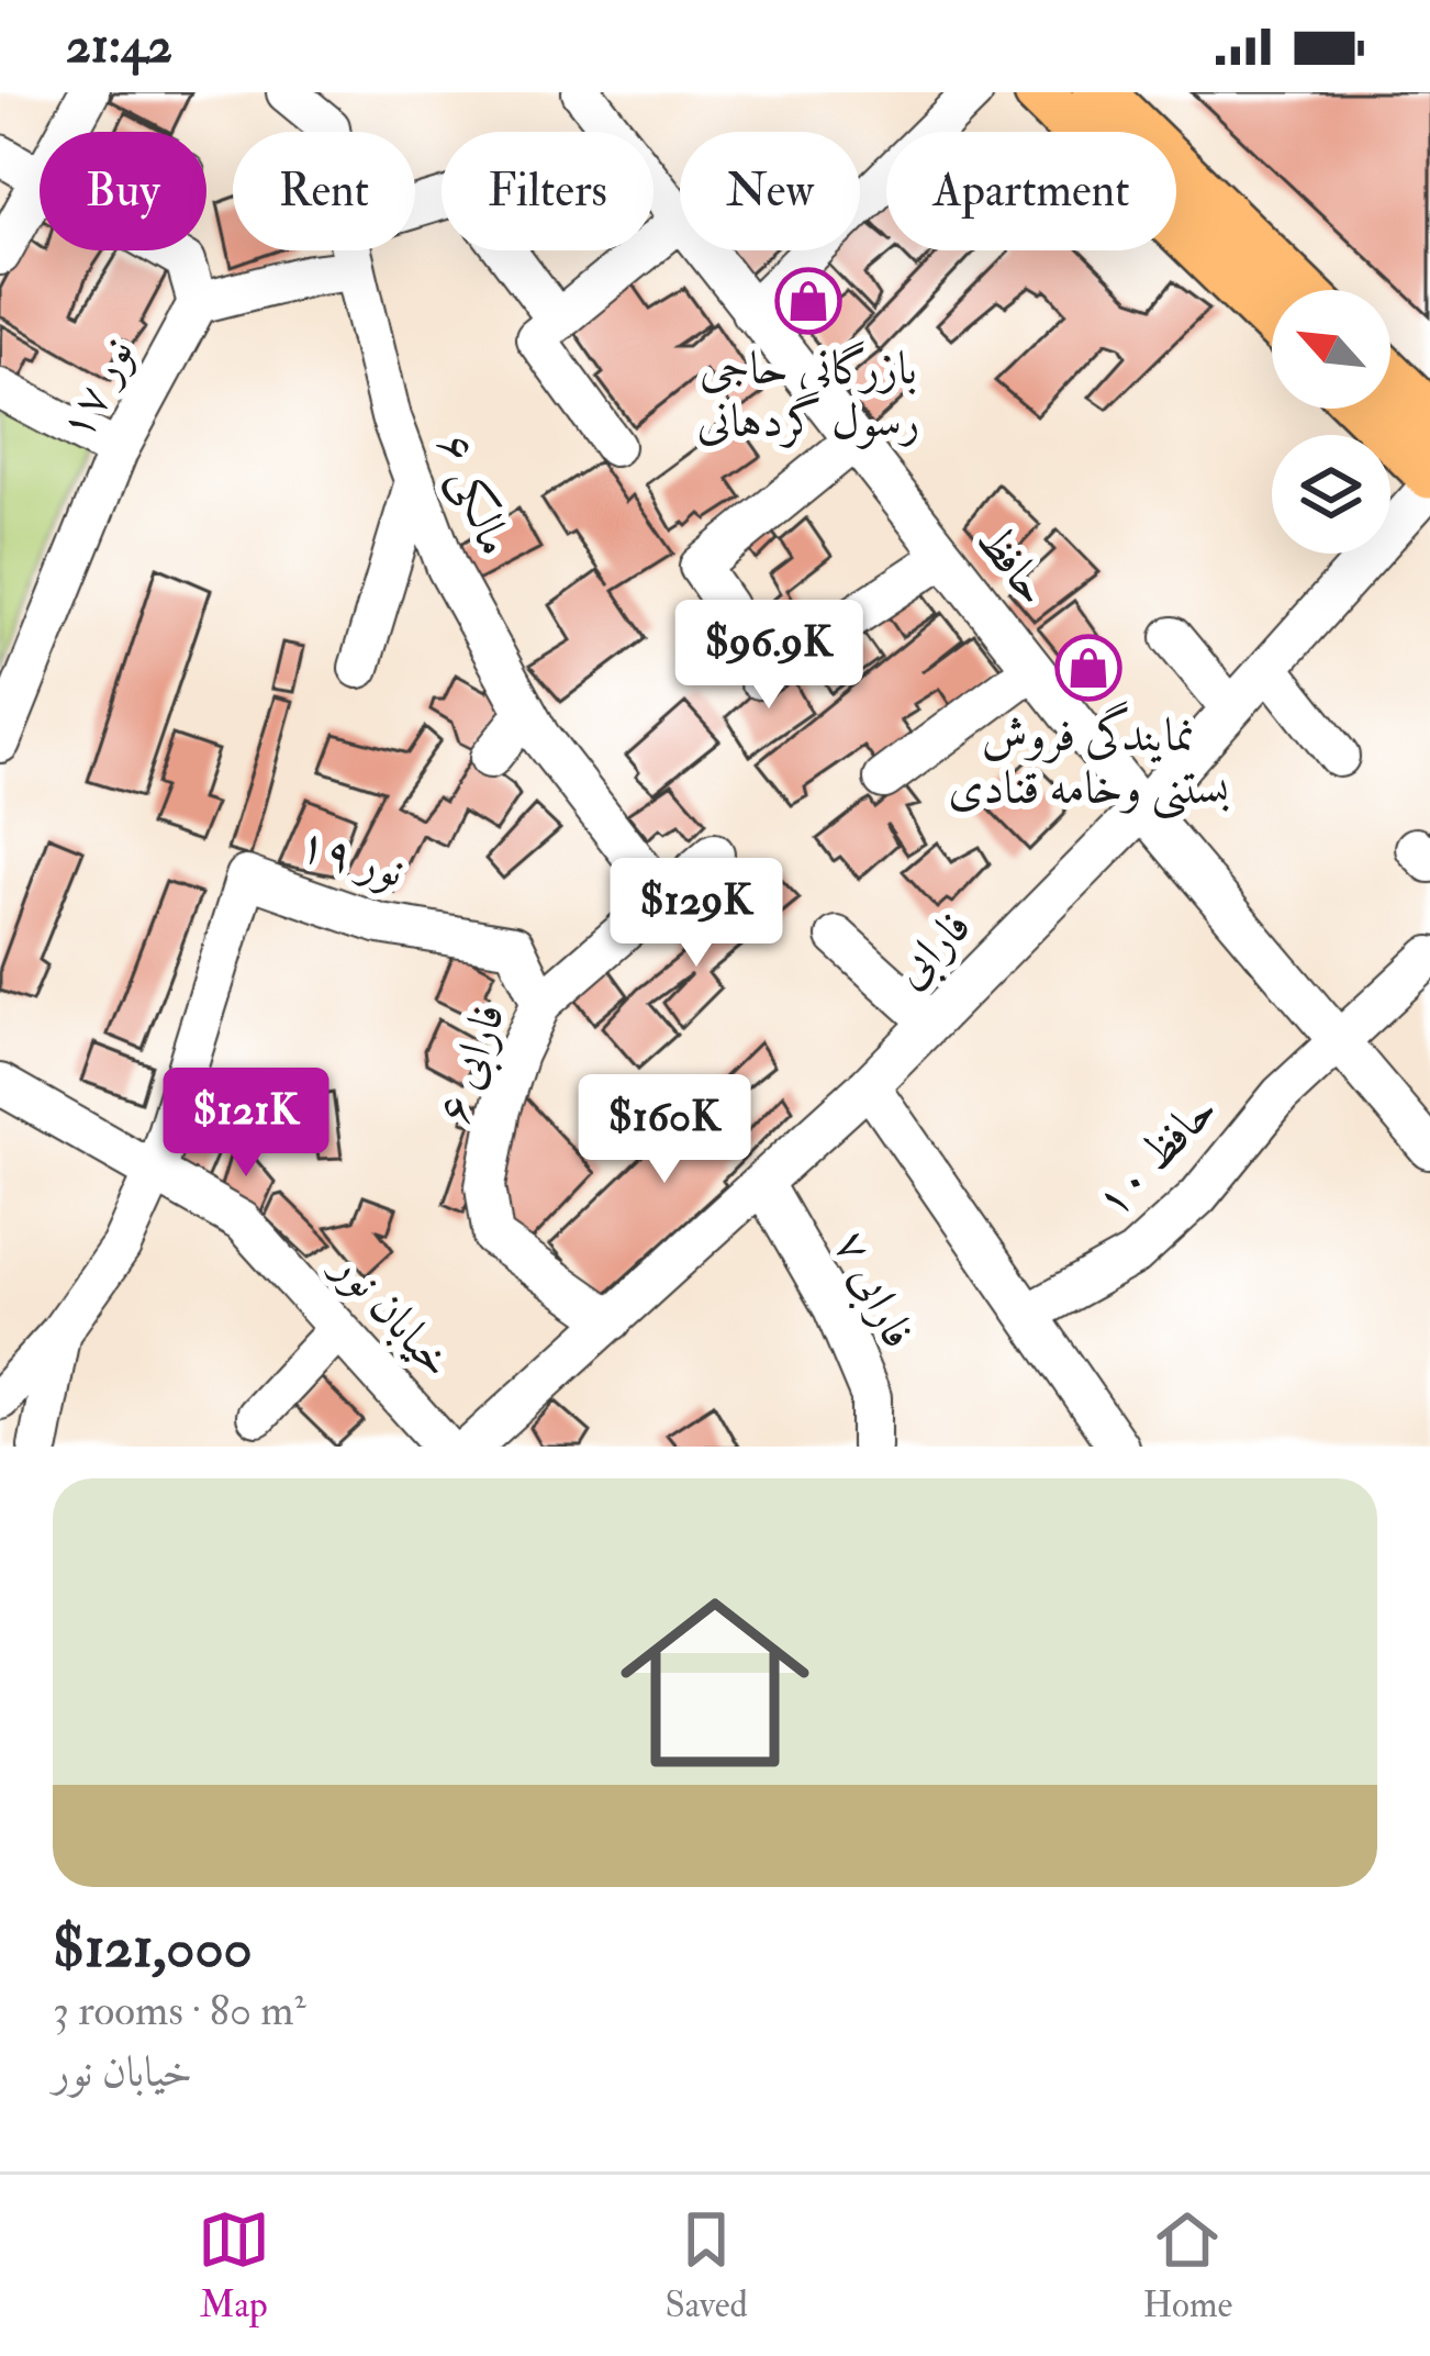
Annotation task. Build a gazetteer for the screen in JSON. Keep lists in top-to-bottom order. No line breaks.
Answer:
{"streets":{"street":["نور ۱۷","مالکی ۶","حافظ","نور ۱۹","فارابی","فارابی ۶","حافظ ۱۰","فارابی ۷","خیابان نور"]},"crossings":[["مالکی ۶","فارابی ۶"],["حافظ","فارابی"],["حافظ","حافظ ۱۰"],["نور ۱۹","فارابی ۶"],["نور ۱۹","خیابان نور"],["فارابی","فارابی ۶"],["فارابی","فارابی ۷"]],"places":{"shop":["بازرگانی حاجی رسول گردهانی","نمایندگی فروش بستنی وخامه قنادی"]},"north":"top left","page":{"status":"21:42","chip":["Buy","Rent","Filters","New","Apartment"],"price":["$96.9K","$129K","$121K","$160K"],"list":[{"name":"$121,000","note":"3 rooms · 80 m² · خیابان نور"}],"tabs":["Map","Saved","Home"]}}
